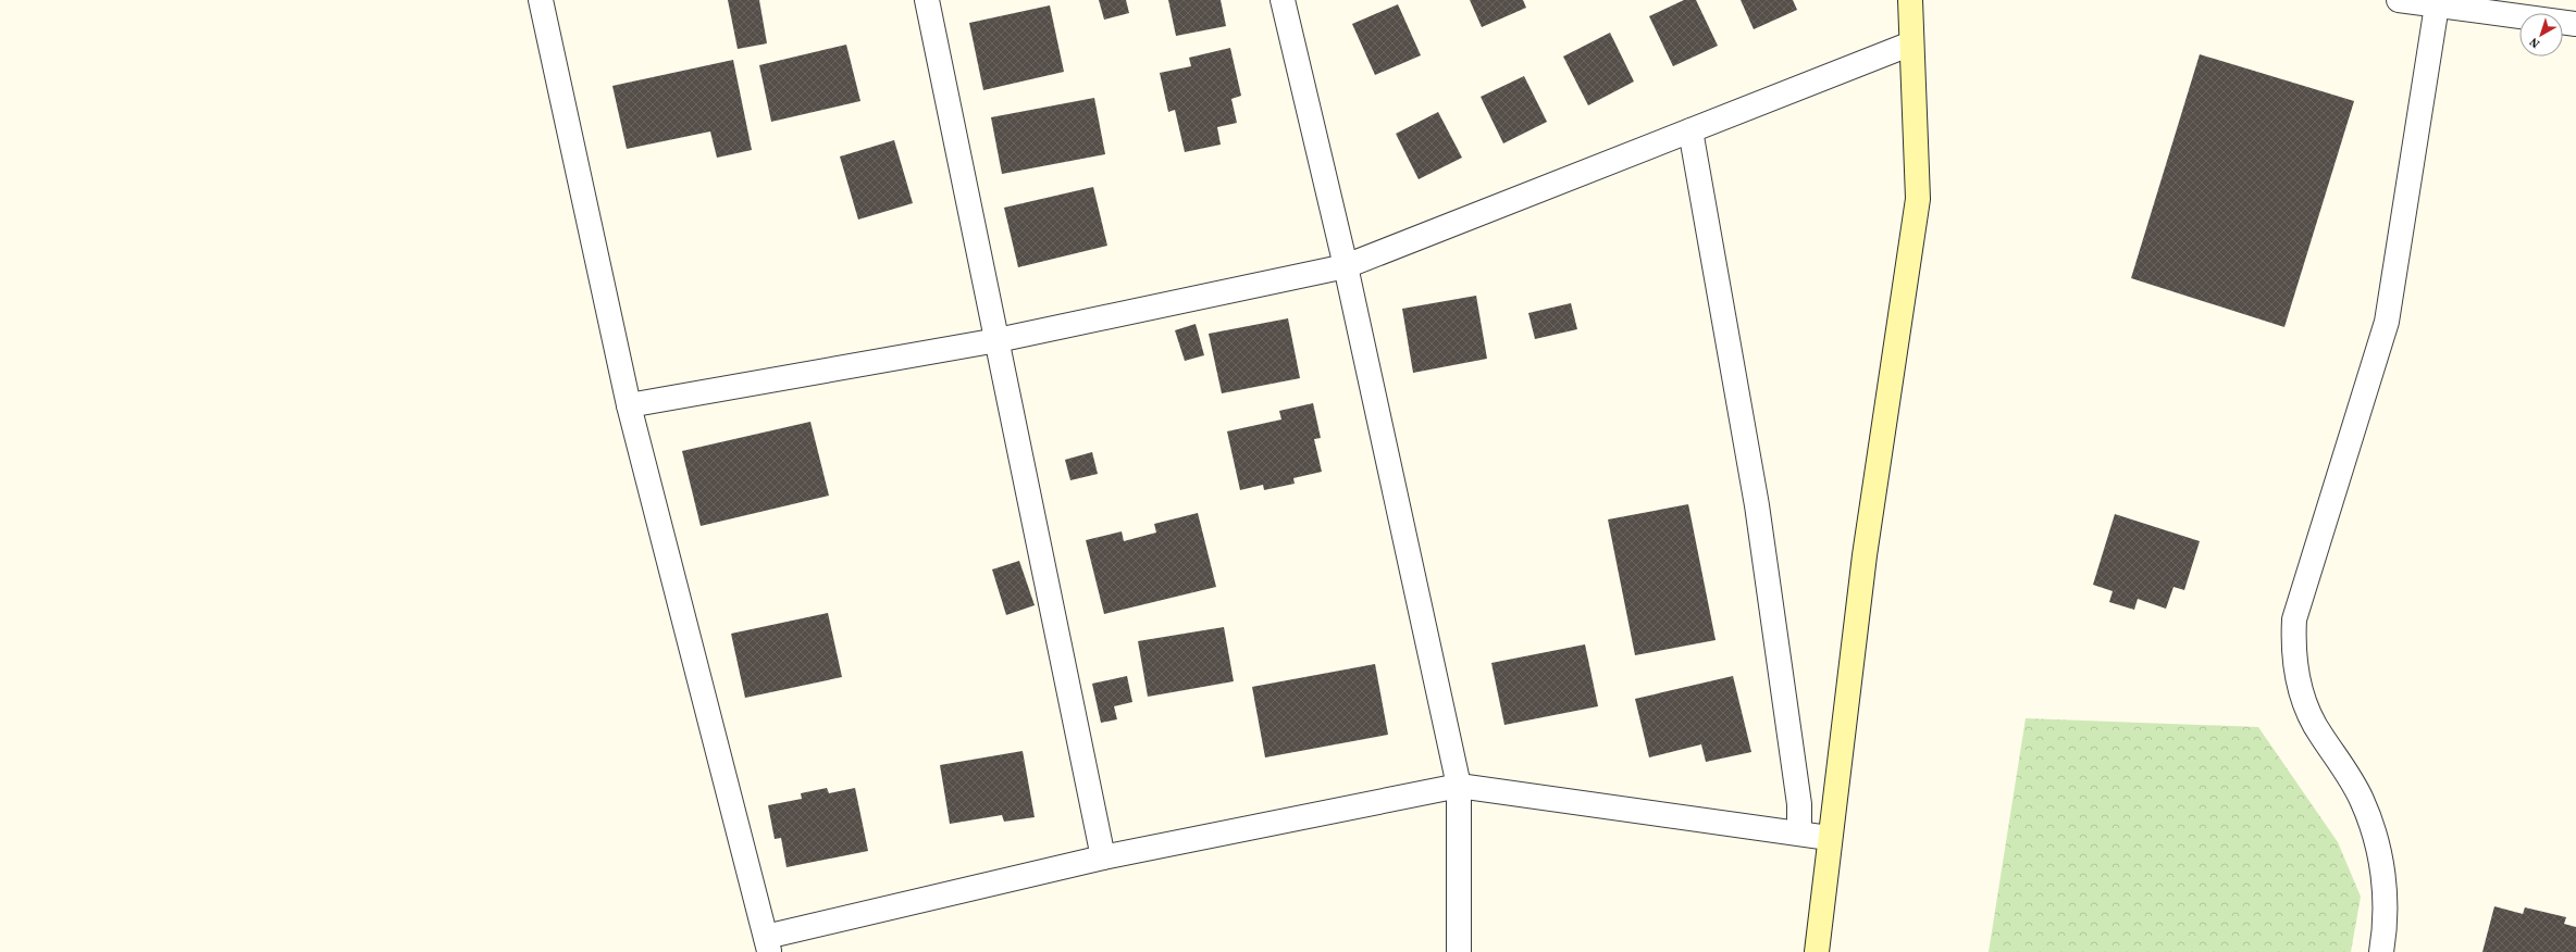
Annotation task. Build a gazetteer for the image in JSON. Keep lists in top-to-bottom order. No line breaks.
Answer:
{"north":"bottom left"}
